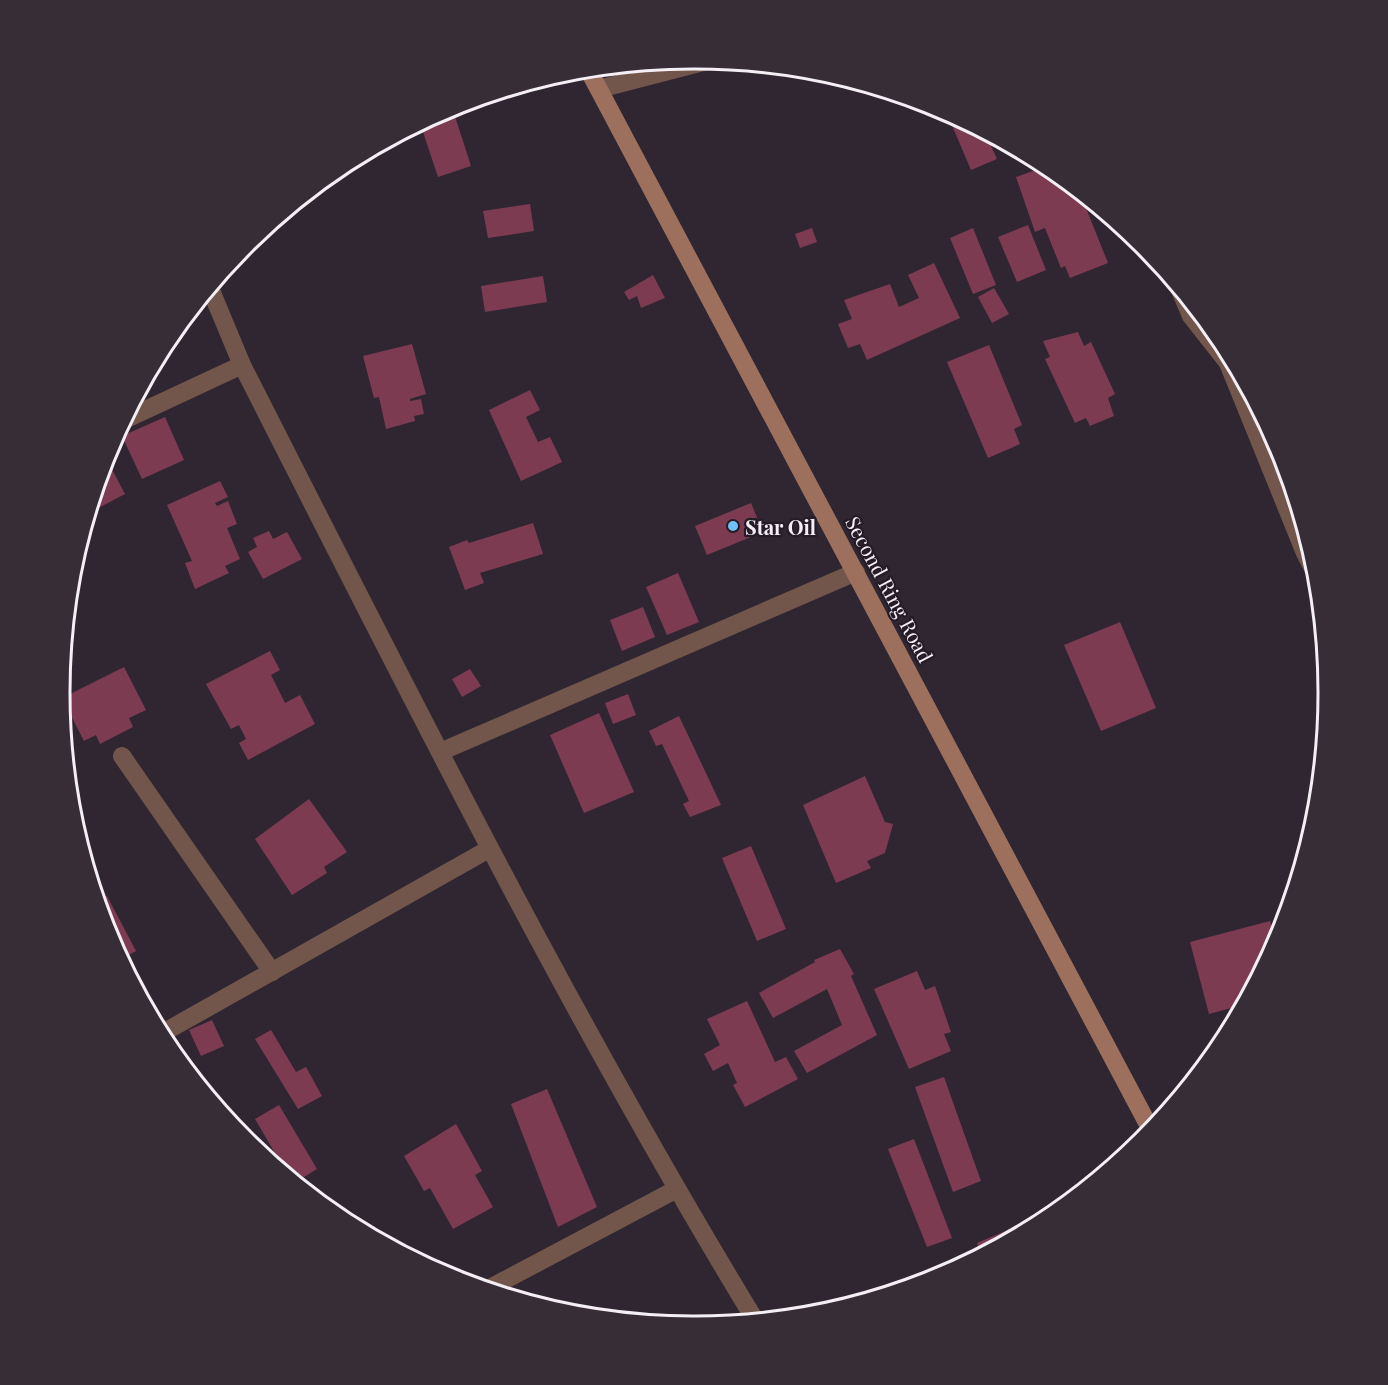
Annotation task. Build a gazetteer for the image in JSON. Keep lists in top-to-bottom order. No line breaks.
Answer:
{"streets":{"street":["Second Ring Road"]},"places":["Star Oil"]}
